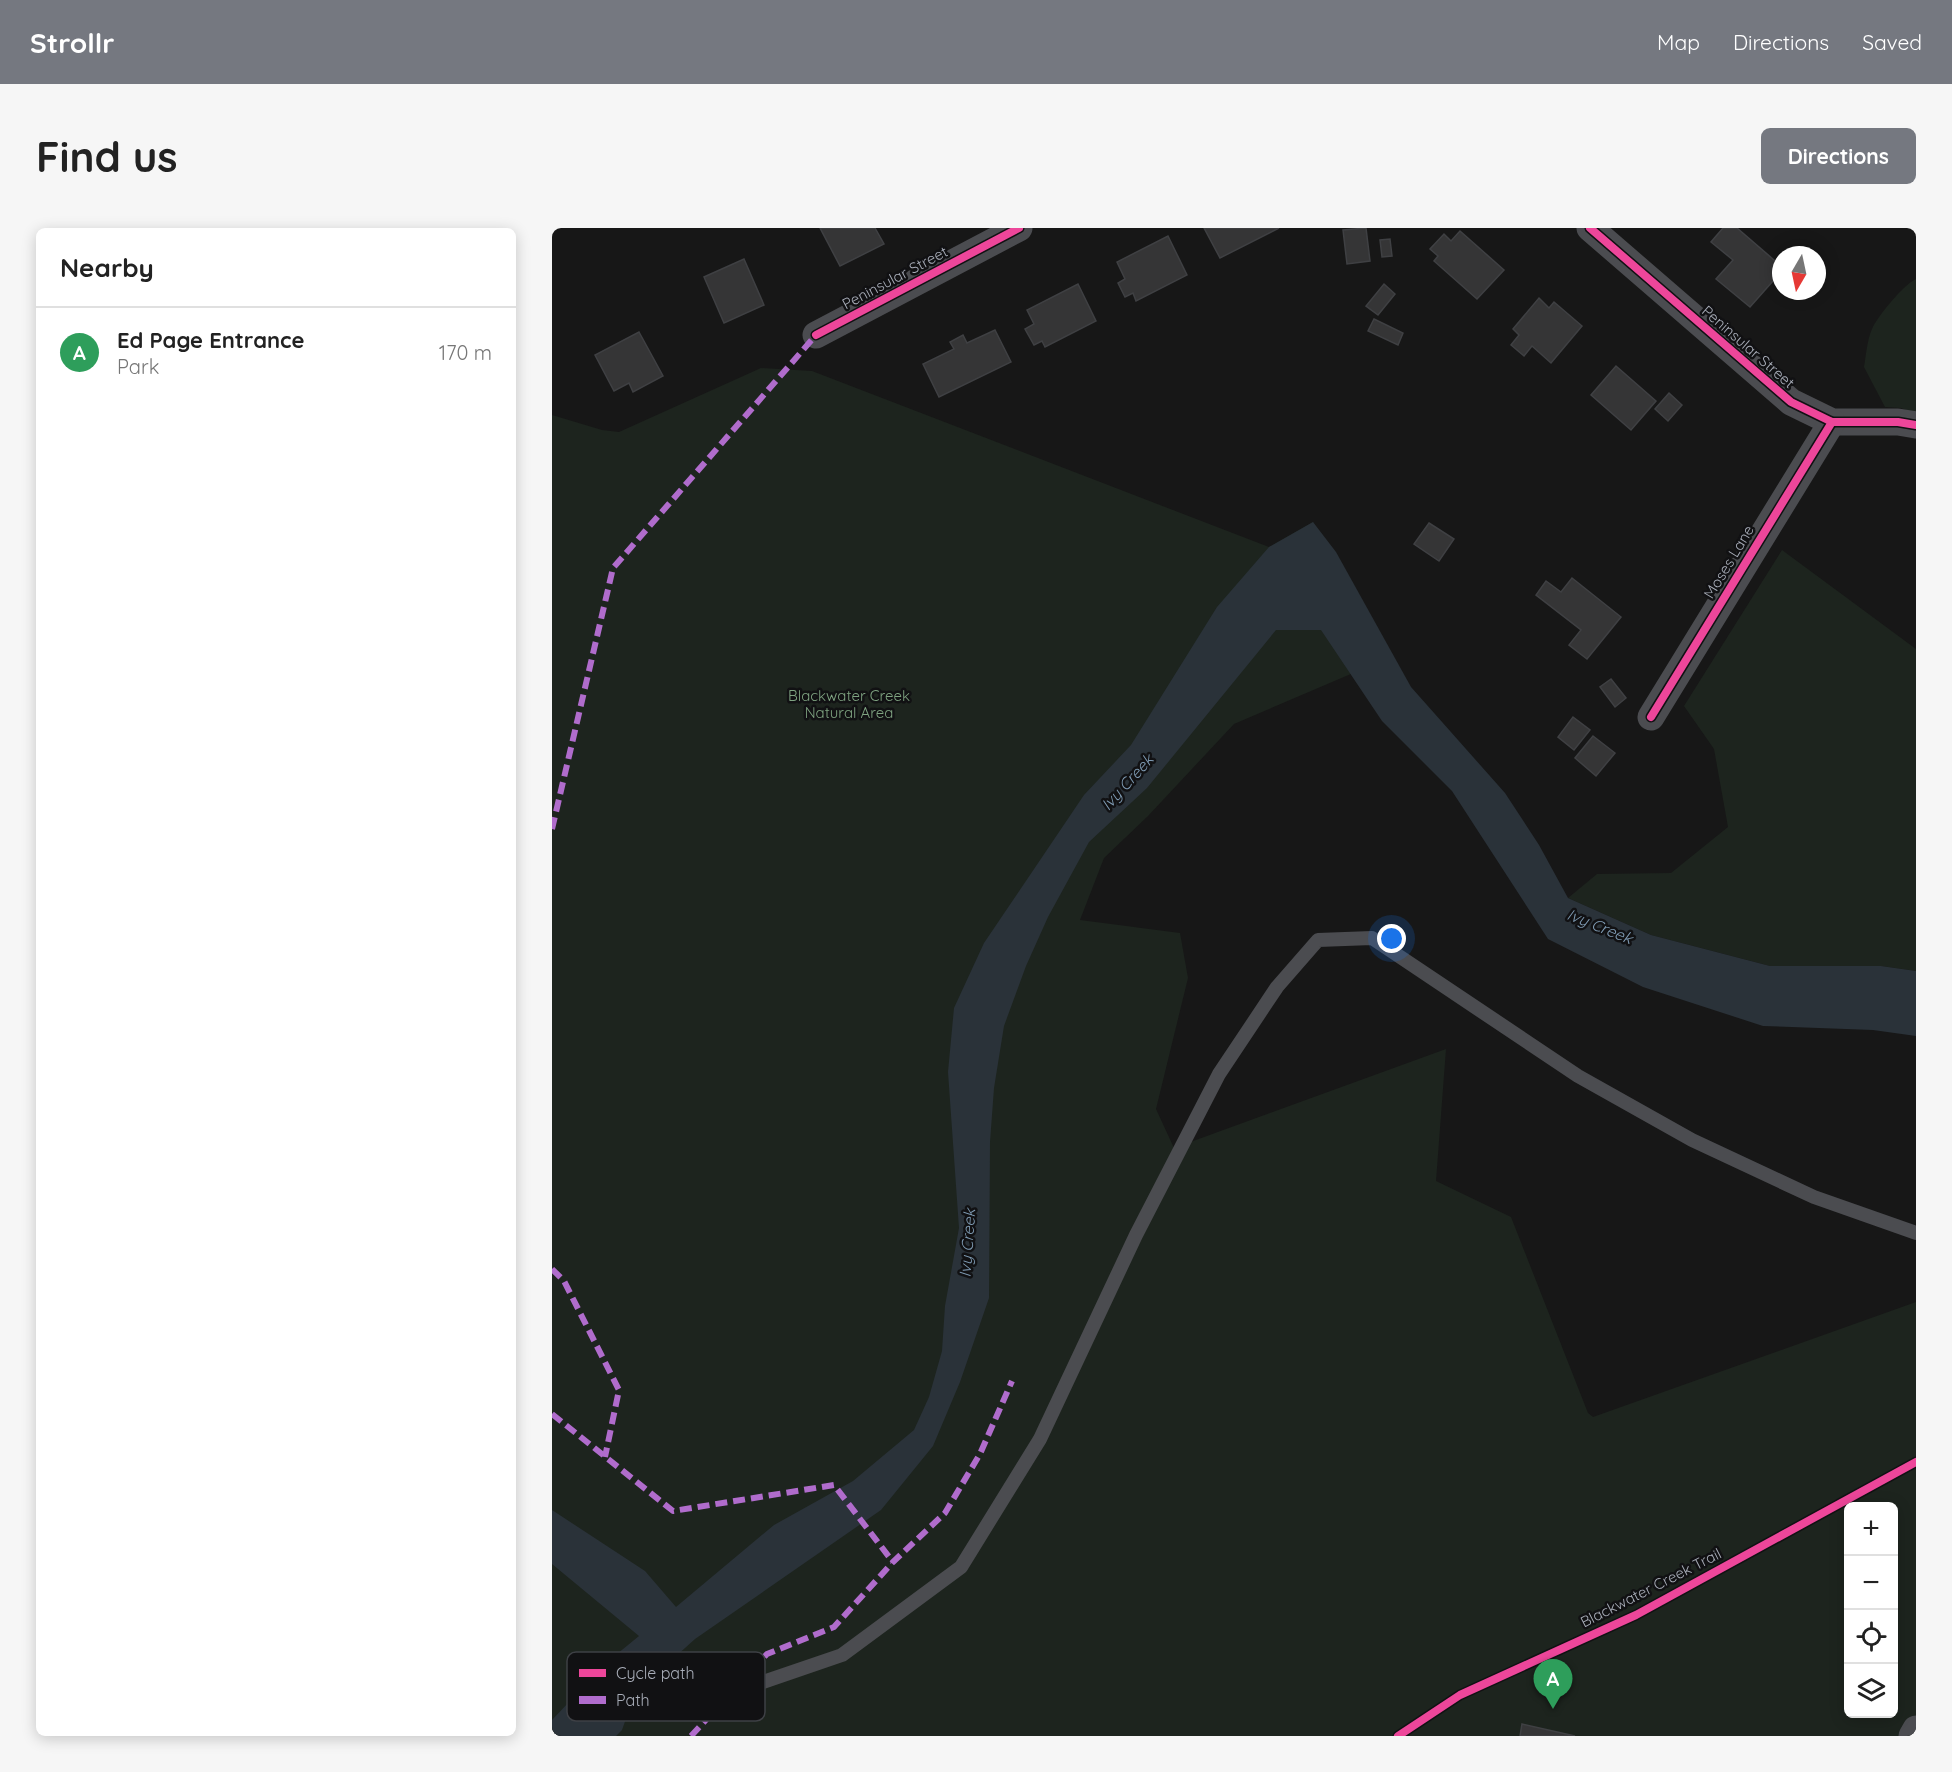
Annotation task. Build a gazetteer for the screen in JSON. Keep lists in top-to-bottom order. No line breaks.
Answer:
{"streets":{"street":["Peninsular Street","Moses Lane"],"cycle path":["Blackwater Creek Trail"]},"crossings":[["Peninsular Street","Moses Lane"]],"water":["Ivy Creek"],"parks":["Blackwater Creek Natural Area"],"legend":["Cycle path","Path"],"north":"bottom","page":{"header":"Strollr","nav":["Map","Directions","Saved"],"buttons":"Directions","title":"Find us","heading":"Nearby","list":[{"mark":"A","name":"Ed Page Entrance","note":"Park","value":"170 m"}],"map_buttons":["+","−"],"pins":"A"}}
